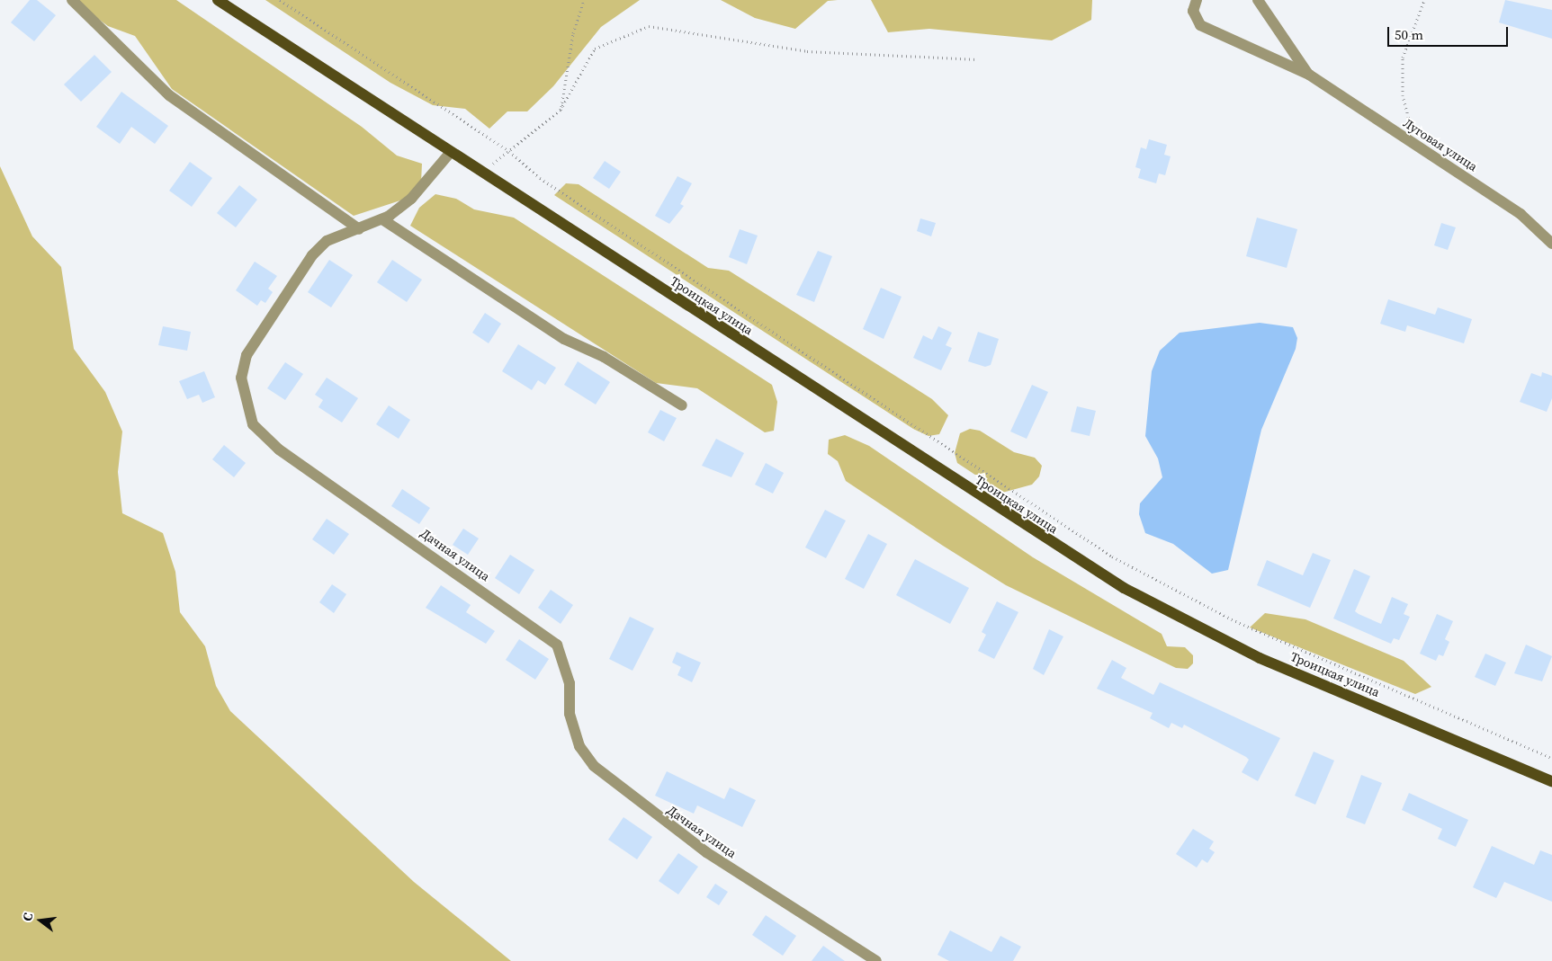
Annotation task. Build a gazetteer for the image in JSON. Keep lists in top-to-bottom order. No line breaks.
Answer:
{"streets":{"main road":["Троицкая улица"],"street":["Луговая улица","Дачная улица"]},"crossings":[["Троицкая улица","Дачная улица"]],"scale_bar":"50 m","north":"left"}
